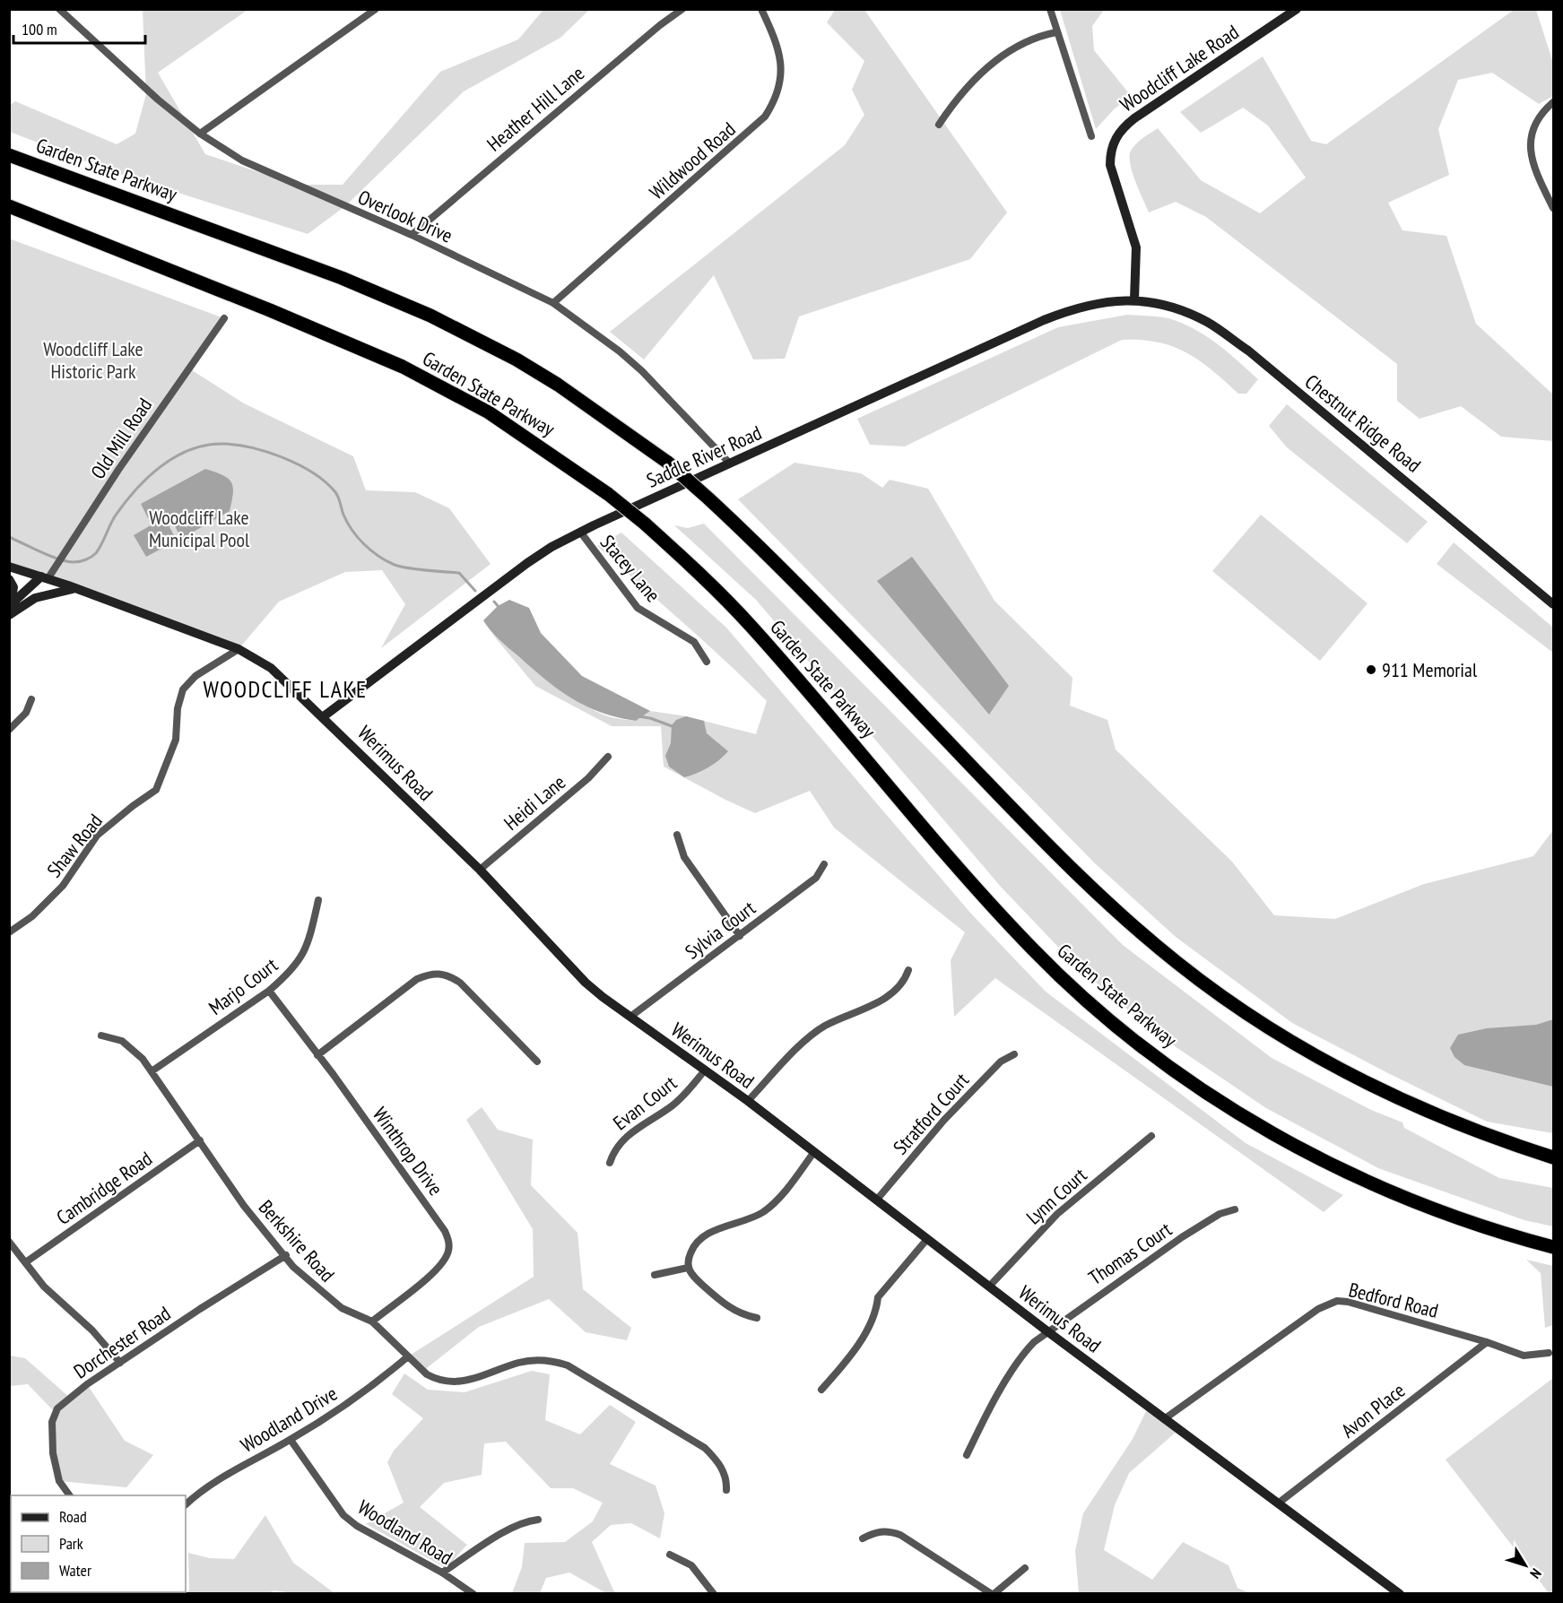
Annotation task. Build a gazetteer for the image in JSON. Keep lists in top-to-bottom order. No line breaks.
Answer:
{"streets":{"highway":["Garden State Parkway"],"main road":["Woodcliff Lake Road","Chestnut Ridge Road","Saddle River Road","Werimus Road"],"street":["Heather Hill Lane","Wildwood Road","Overlook Drive","Old Mill Road","Stacey Lane","Heidi Lane","Shaw Road","Sylvia Court","Marjo Court","Evan Court","Stratford Court","Winthrop Drive","Cambridge Road","Lynn Court","Berkshire Road","Thomas Court","Bedford Road","Dorchester Road","Avon Place","Woodland Drive","Woodland Road"]},"crossings":[["Woodcliff Lake Road","Chestnut Ridge Road"],["Woodcliff Lake Road","Saddle River Road"],["Heather Hill Lane","Overlook Drive"],["Wildwood Road","Overlook Drive"],["Overlook Drive","Saddle River Road"],["Chestnut Ridge Road","Saddle River Road"],["Old Mill Road","Werimus Road"],["Saddle River Road","Stacey Lane"],["Saddle River Road","Werimus Road"],["Werimus Road","Heidi Lane"],["Werimus Road","Shaw Road"],["Werimus Road","Sylvia Court"],["Werimus Road","Evan Court"],["Werimus Road","Stratford Court"],["Werimus Road","Lynn Court"],["Werimus Road","Thomas Court"],["Werimus Road","Bedford Road"],["Werimus Road","Avon Place"],["Marjo Court","Winthrop Drive"],["Marjo Court","Berkshire Road"],["Winthrop Drive","Berkshire Road"],["Cambridge Road","Berkshire Road"],["Berkshire Road","Dorchester Road"],["Berkshire Road","Woodland Drive"],["Bedford Road","Avon Place"],["Woodland Drive","Woodland Road"]],"districts":["WOODCLIFF LAKE"],"parks":["Woodcliff Lake Historic Park","Woodcliff Lake Municipal Pool"],"places":["911 Memorial"],"legend":["Road","Park","Water"],"scale_bar":"100 m","north":"bottom right"}
